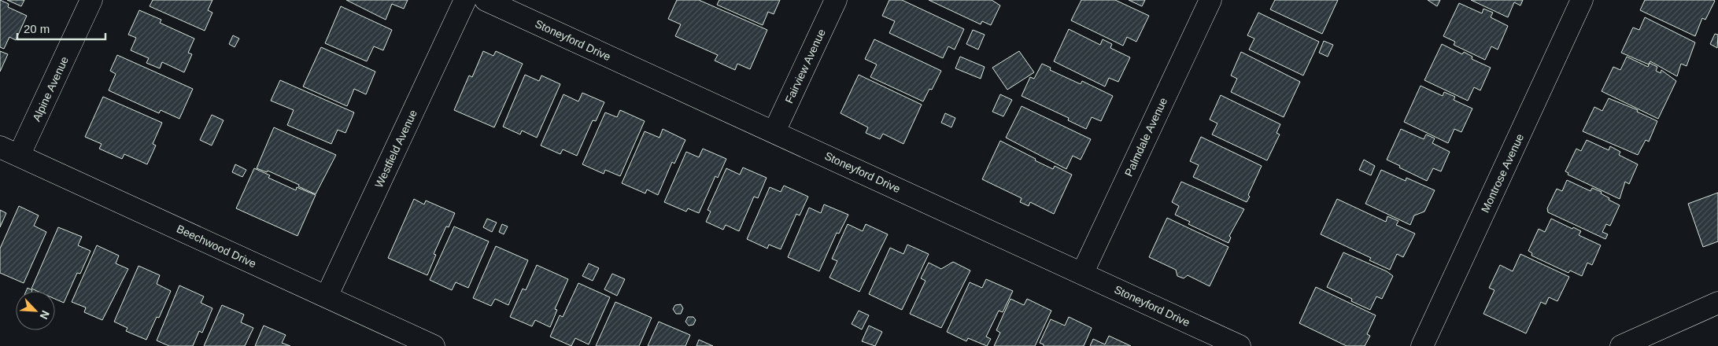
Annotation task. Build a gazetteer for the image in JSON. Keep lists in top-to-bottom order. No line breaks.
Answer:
{"streets":{"street":["Stoneyford Drive","Fairview Avenue","Alpine Avenue","Palmdale Avenue","Westfield Avenue","Montrose Avenue","Beechwood Drive"]},"crossings":[["Stoneyford Drive","Fairview Avenue"],["Stoneyford Drive","Palmdale Avenue"],["Alpine Avenue","Beechwood Drive"],["Westfield Avenue","Beechwood Drive"]],"scale_bar":"20 m","north":"bottom right"}
